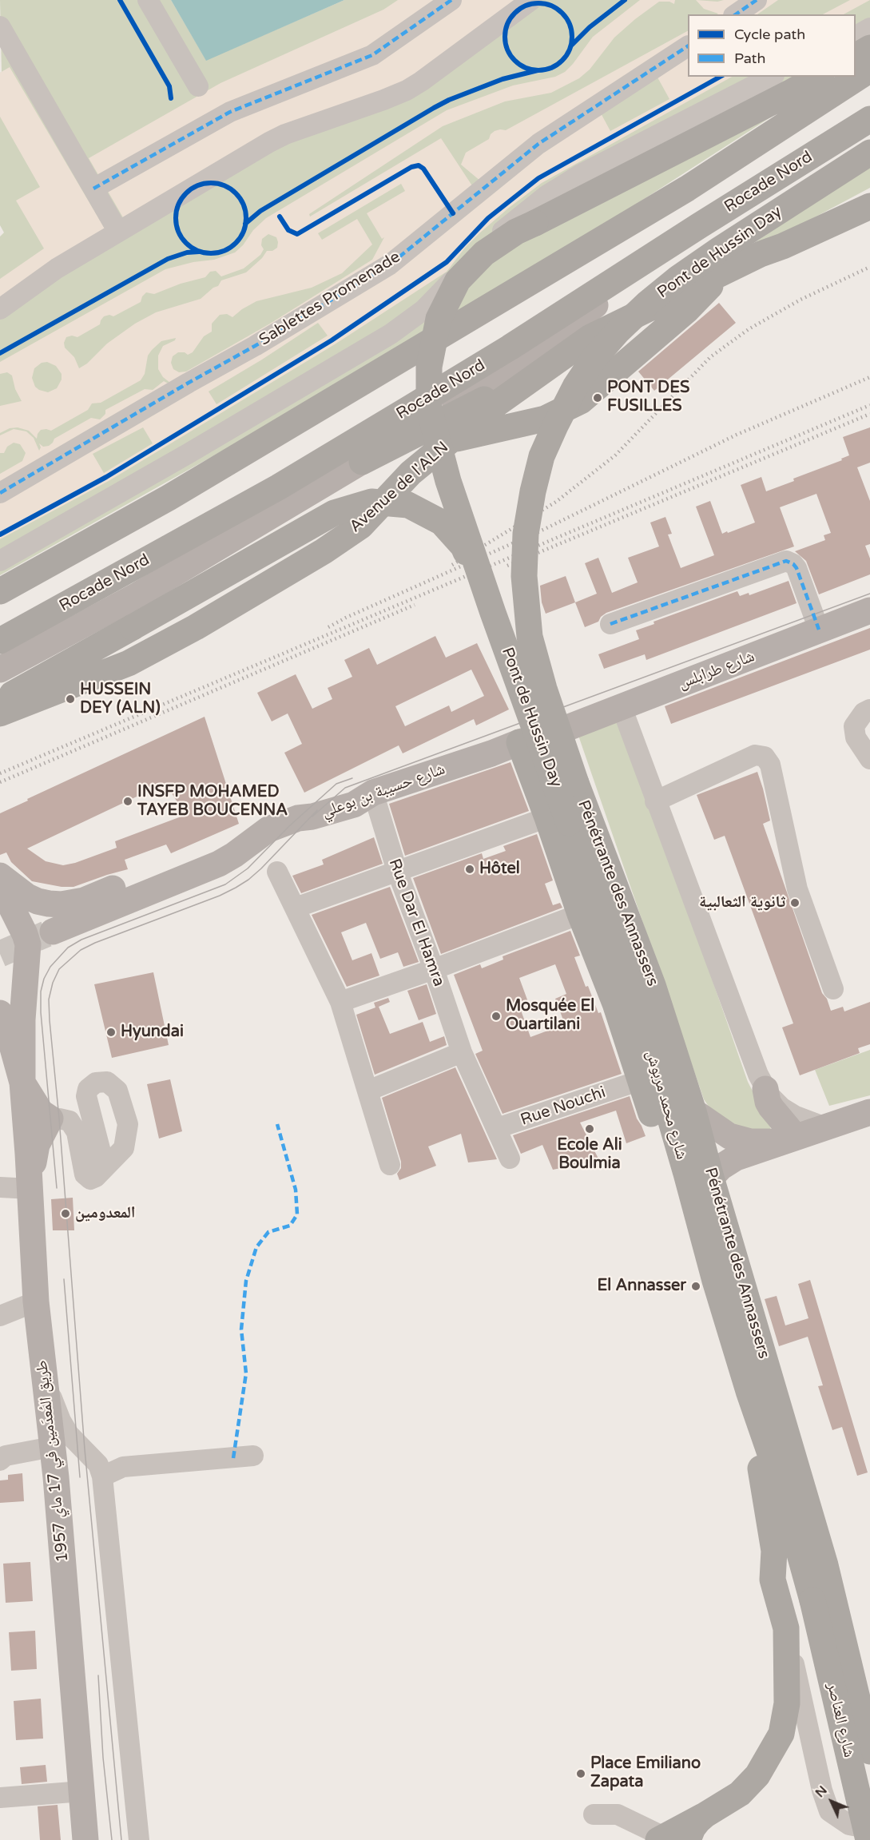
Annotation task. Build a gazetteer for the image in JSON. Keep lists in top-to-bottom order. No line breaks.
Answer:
{"streets":{"highway":["Rocade Nord","Pont de Hussin Day","Avenue de l'ALN","Pénétrante des Annassers","شارع محمد مربوش","شارع العناصر"],"main road":["شارع طرابلس","شارع حسيبة بن بوعلي","طريق المُعدَمين في 17 ماي 1957"],"street":["Sablettes Promenade","Rue Dar El Hamra","Rue Nouchi"]},"crossings":[["Pont de Hussin Day","Pénétrante des Annassers"],["Pont de Hussin Day","شارع محمد مربوش"],["شارع طرابلس","شارع حسيبة بن بوعلي"],["شارع حسيبة بن بوعلي","Rue Dar El Hamra"],["Pénétrante des Annassers","شارع محمد مربوش"],["Rue Dar El Hamra","Rue Nouchi"],["شارع محمد مربوش","شارع العناصر"]],"places":["PONT DES FUSILLES","HUSSEIN DEY (ALN)","INSFP MOHAMED TAYEB BOUCENNA","Hôtel","ثانوية الثعالبية","Mosquée El Ouartilani","Hyundai","Ecole Ali Boulmia","المعدومين","El Annasser","Place Emiliano Zapata"],"legend":["Cycle path","Path"],"north":"top left"}
